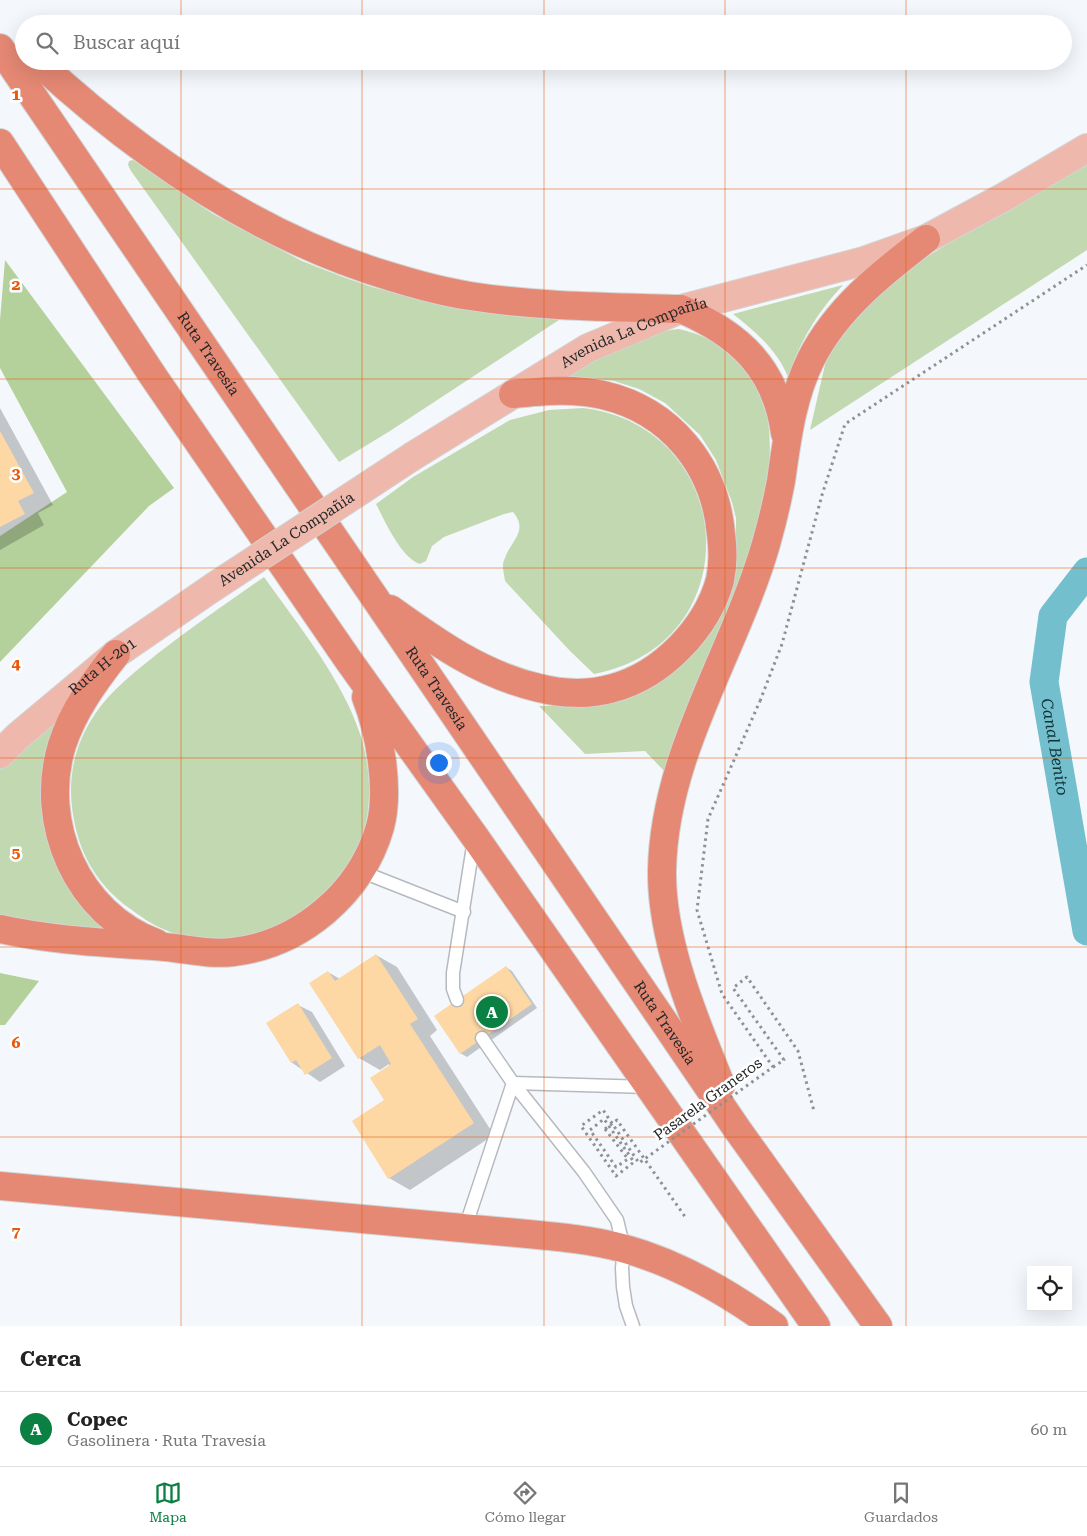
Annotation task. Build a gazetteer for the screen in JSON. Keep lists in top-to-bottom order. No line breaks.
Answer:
{"streets":{"highway":["Ruta Travesía"],"main road":["Avenida La Compañía","Ruta H-201"],"path":["Pasarela Graneros"]},"crossings":[["Avenida La Compañía","Ruta H-201"]],"water":["Canal Benito"],"page":{"search":"Buscar aquí","pins":"A","heading":"Cerca","list":[{"mark":"A","name":"Copec","note":"Gasolinera · Ruta Travesía","value":"60 m"}],"nav":["Mapa","Cómo llegar","Guardados"]},"grid":{"rows":["1","2","3","4","5","6","7"]}}
